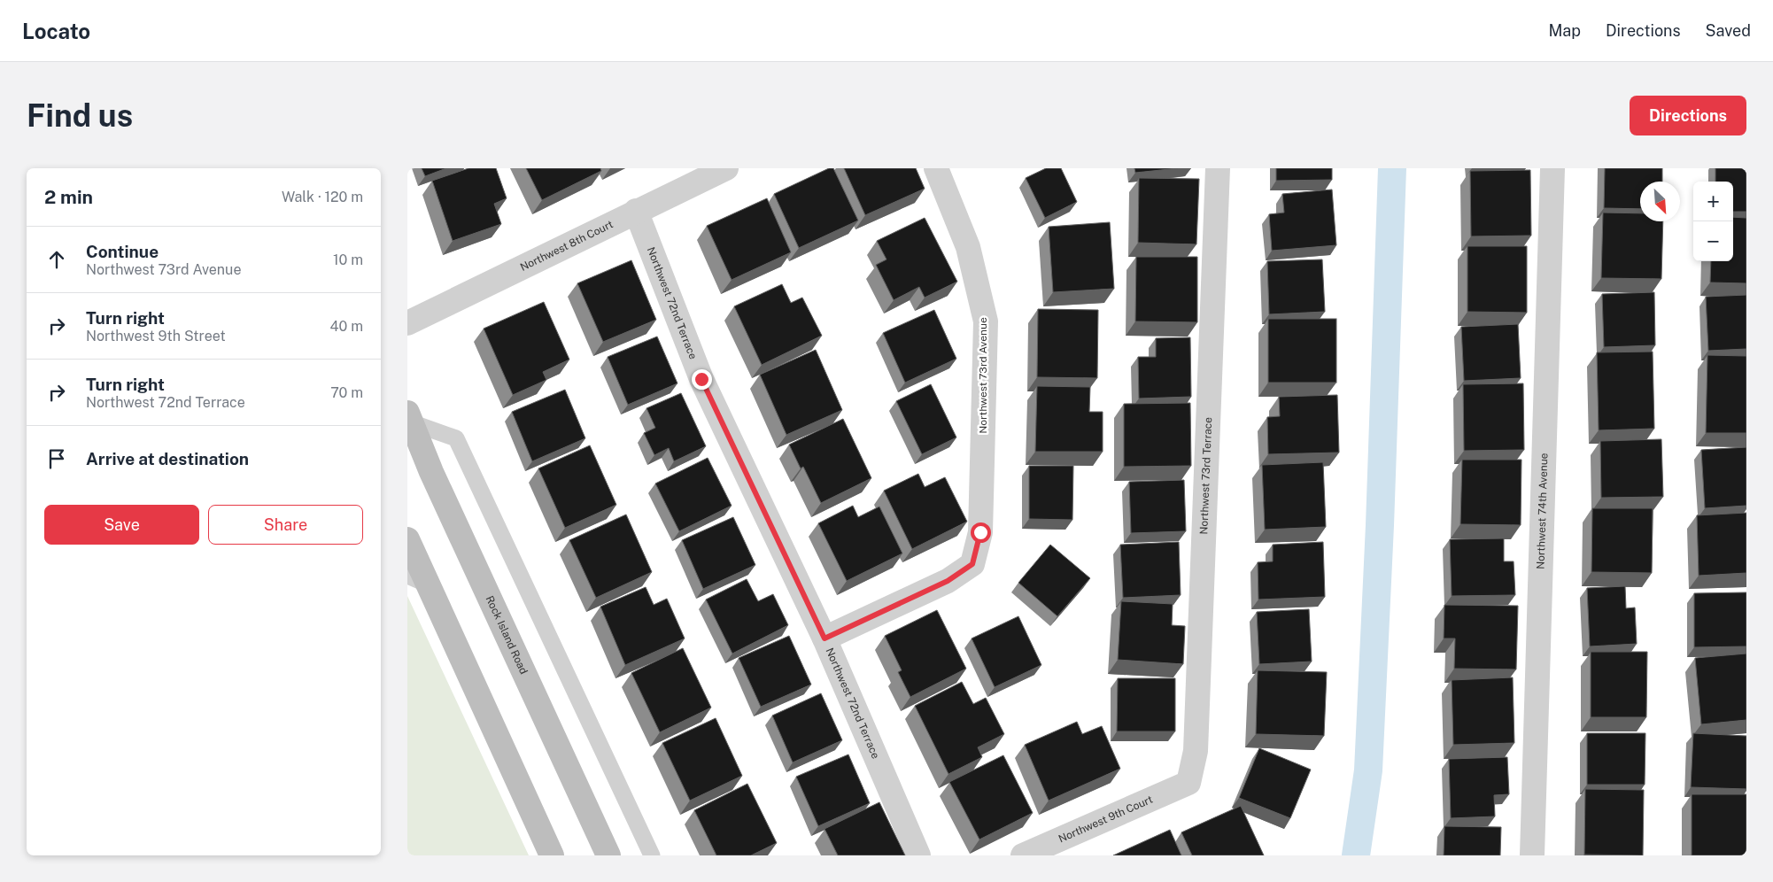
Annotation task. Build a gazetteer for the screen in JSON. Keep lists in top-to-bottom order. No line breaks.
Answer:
{"streets":{"main road":["Rock Island Road"],"street":["Northwest 8th Court","Northwest 72nd Terrace","Northwest 73rd Avenue","Northwest 73rd Terrace","Northwest 74th Avenue","Northwest 9th Court"]},"crossings":[["Northwest 8th Court","Northwest 72nd Terrace"],["Northwest 72nd Terrace","Northwest 73rd Avenue"],["Northwest 73rd Terrace","Northwest 9th Court"]],"north":"bottom right","page":{"header":"Locato","nav":["Map","Directions","Saved"],"buttons":["Directions",["Save","Share"]],"title":"Find us","heading":["2 min","Walk · 120 m"],"map_buttons":["+","−"],"list":[["Continue","Northwest 73rd Avenue","10 m"],["Turn right","Northwest 9th Street","40 m"],["Turn right","Northwest 72nd Terrace","70 m"],"Arrive at destination"]}}
